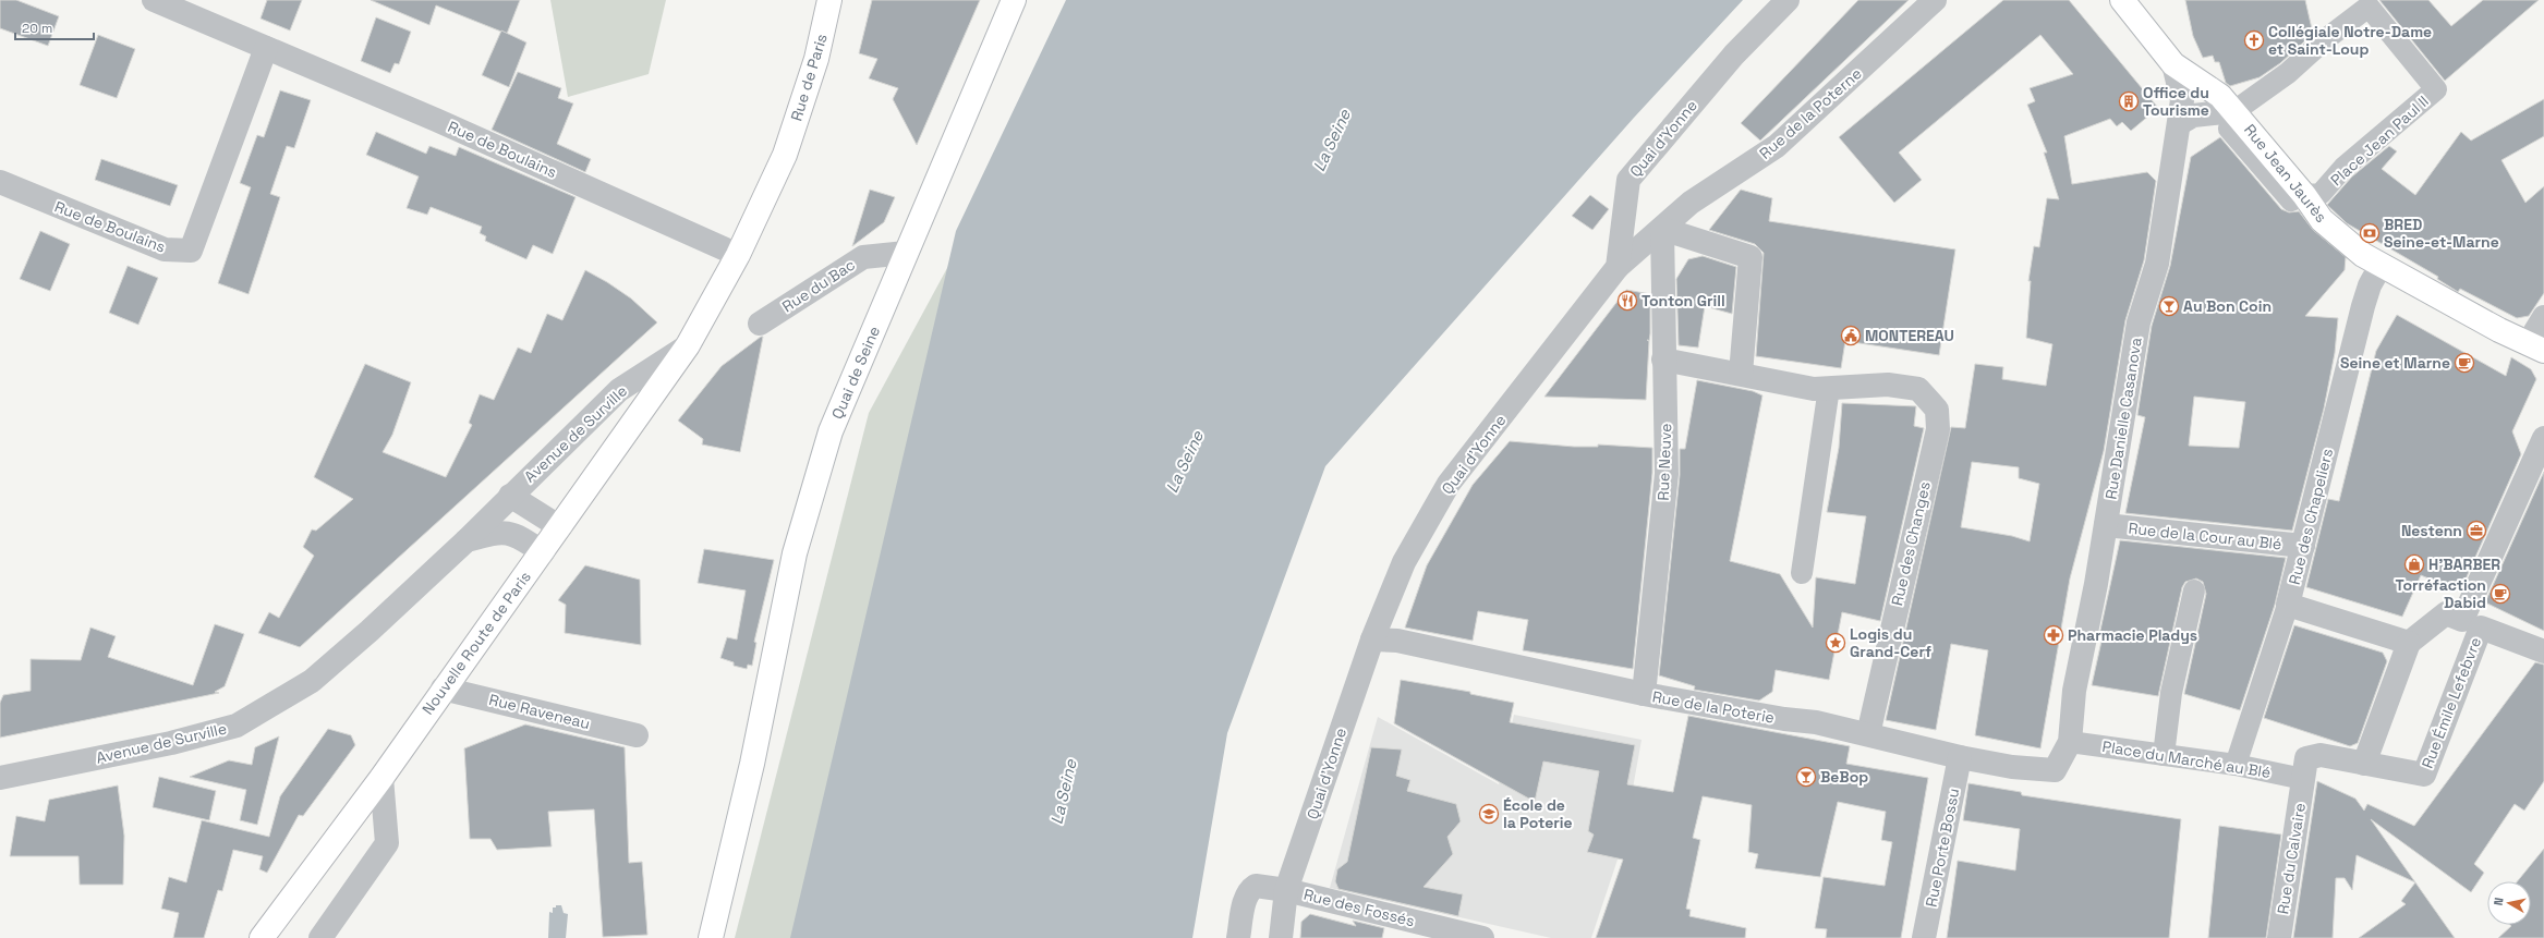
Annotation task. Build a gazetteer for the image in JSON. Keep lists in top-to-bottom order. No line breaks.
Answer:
{"streets":{"main road":["Rue de Paris","Rue Jean Jaurès","Quai de Seine","Nouvelle Route de Paris"],"street":["Rue de la Poterne","Quai d'Yonne","Place Jean Paul II","Rue de Boulains","Rue du Bac","Rue Danielle Casanova","Avenue de Surville","Rue Neuve","Rue des Chapeliers","Rue de la Cour au Blé","Rue des Changes","Rue Émile Lefebvre","Rue de la Poterie","Rue Raveneau","Place du Marché au Blé","Rue Porte Bossu","Rue du Calvaire","Rue des Fossés"]},"crossings":[["Rue de Paris","Rue de Boulains"],["Rue de Paris","Nouvelle Route de Paris"],["Rue de la Poterne","Quai d'Yonne"],["Rue de la Poterne","Rue Neuve"],["Quai d'Yonne","Rue de la Poterie"],["Quai d'Yonne","Rue des Fossés"],["Place Jean Paul II","Rue Jean Jaurès"],["Rue de Boulains","Nouvelle Route de Paris"],["Rue Jean Jaurès","Rue Danielle Casanova"],["Rue Jean Jaurès","Rue des Chapeliers"],["Rue du Bac","Quai de Seine"],["Rue Danielle Casanova","Rue de la Cour au Blé"],["Rue Danielle Casanova","Rue de la Poterie"],["Rue Danielle Casanova","Place du Marché au Blé"],["Avenue de Surville","Nouvelle Route de Paris"],["Rue Neuve","Rue des Changes"],["Rue Neuve","Rue de la Poterie"],["Rue des Chapeliers","Rue de la Cour au Blé"],["Rue des Chapeliers","Place du Marché au Blé"],["Rue des Changes","Rue de la Poterie"],["Nouvelle Route de Paris","Rue Raveneau"],["Rue de la Poterie","Rue Porte Bossu"],["Place du Marché au Blé","Rue du Calvaire"]],"water":["La Seine"],"places":{"church":["Collégiale Notre-Dame et Saint-Loup"],"building":["Office du Tourisme"],"bank":["BRED Seine-et-Marne"],"restaurant":["Tonton Grill"],"bar":["Au Bon Coin","BeBop"],"public building":["MONTEREAU"],"cafe":["Seine et Marne","Torréfaction Dabid"],"office":["Nestenn"],"shop":["H'BARBER"],"pharmacy":["Pharmacie Pladys"],"place":["Logis du Grand-Cerf"],"school or university":["École de la Poterie"]},"scale_bar":"20 m","north":"left"}
